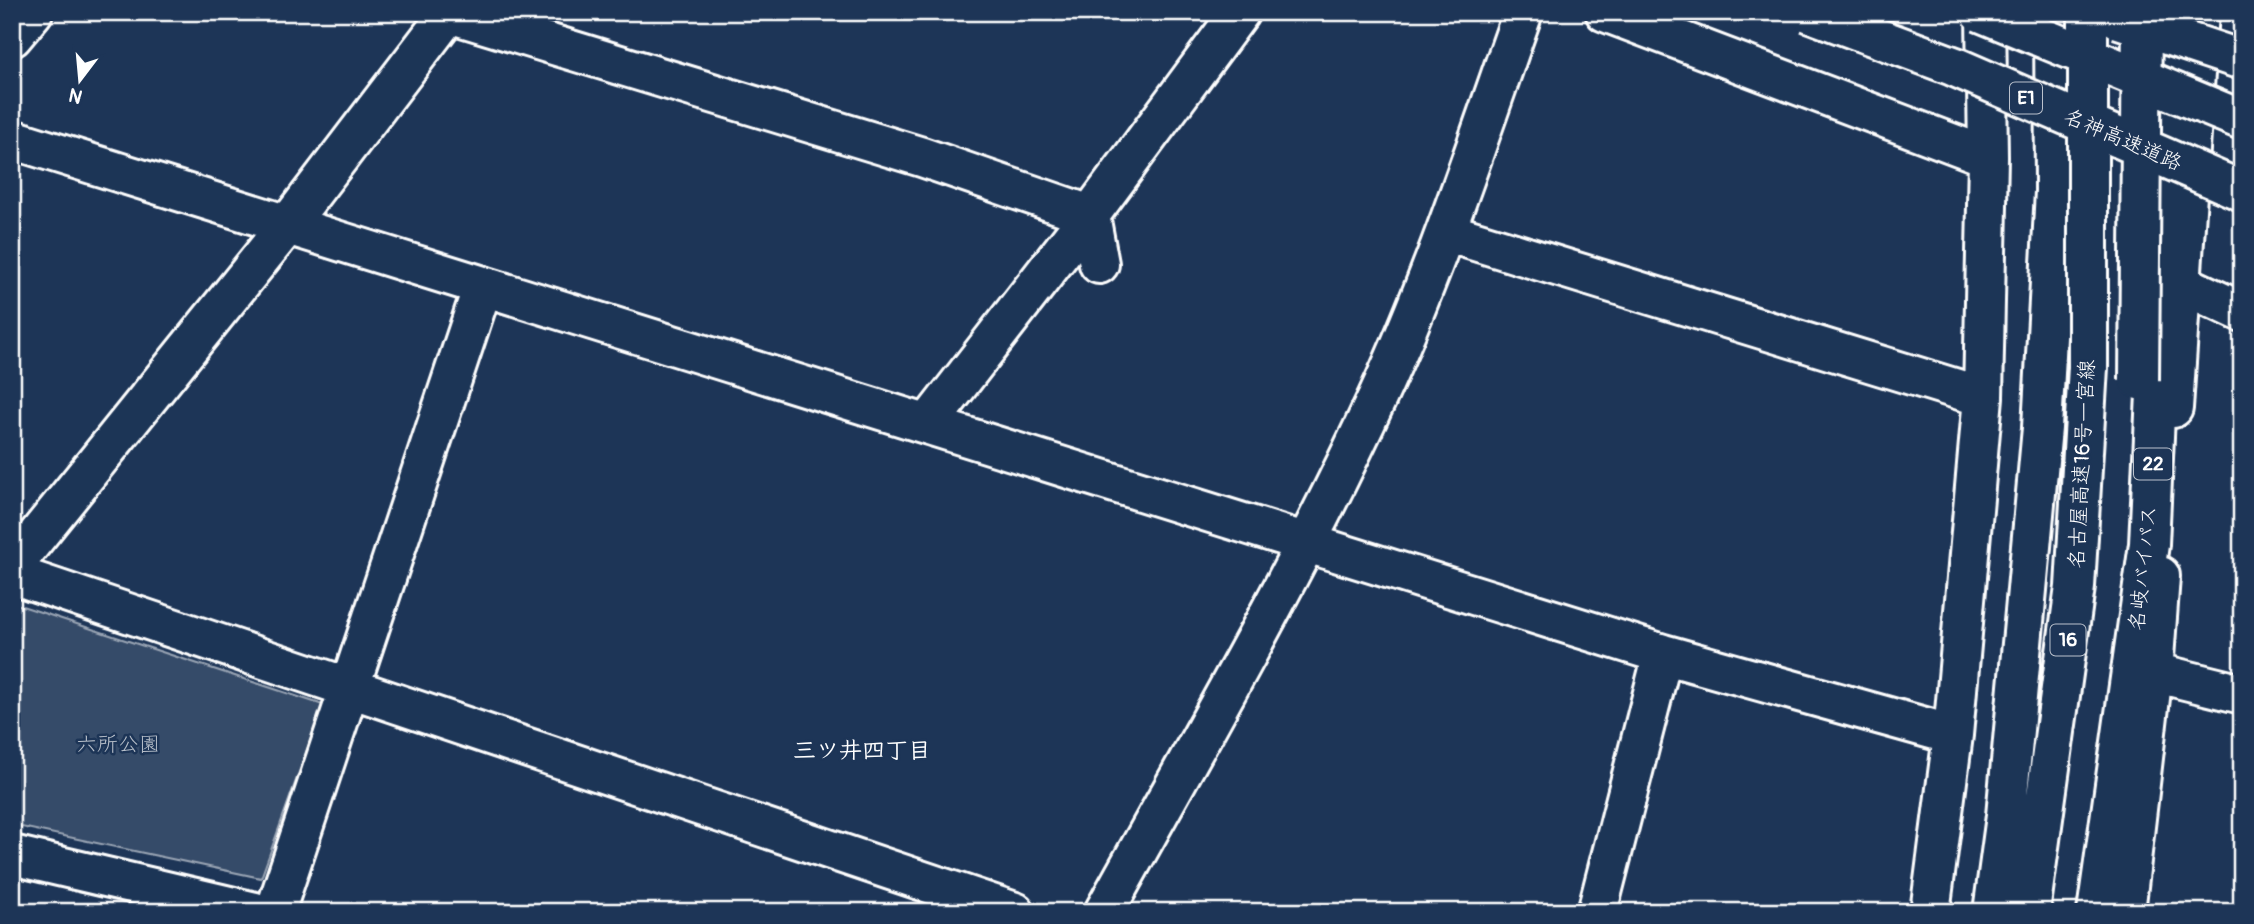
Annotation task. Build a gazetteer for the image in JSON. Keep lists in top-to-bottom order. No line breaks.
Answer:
{"streets":{"main road":["E1","名神高速道路","名古屋高速16号一宮線","22","名岐バイパス","16"]},"districts":["三ツ井四丁目"],"parks":["六所公園"],"north":"bottom"}
